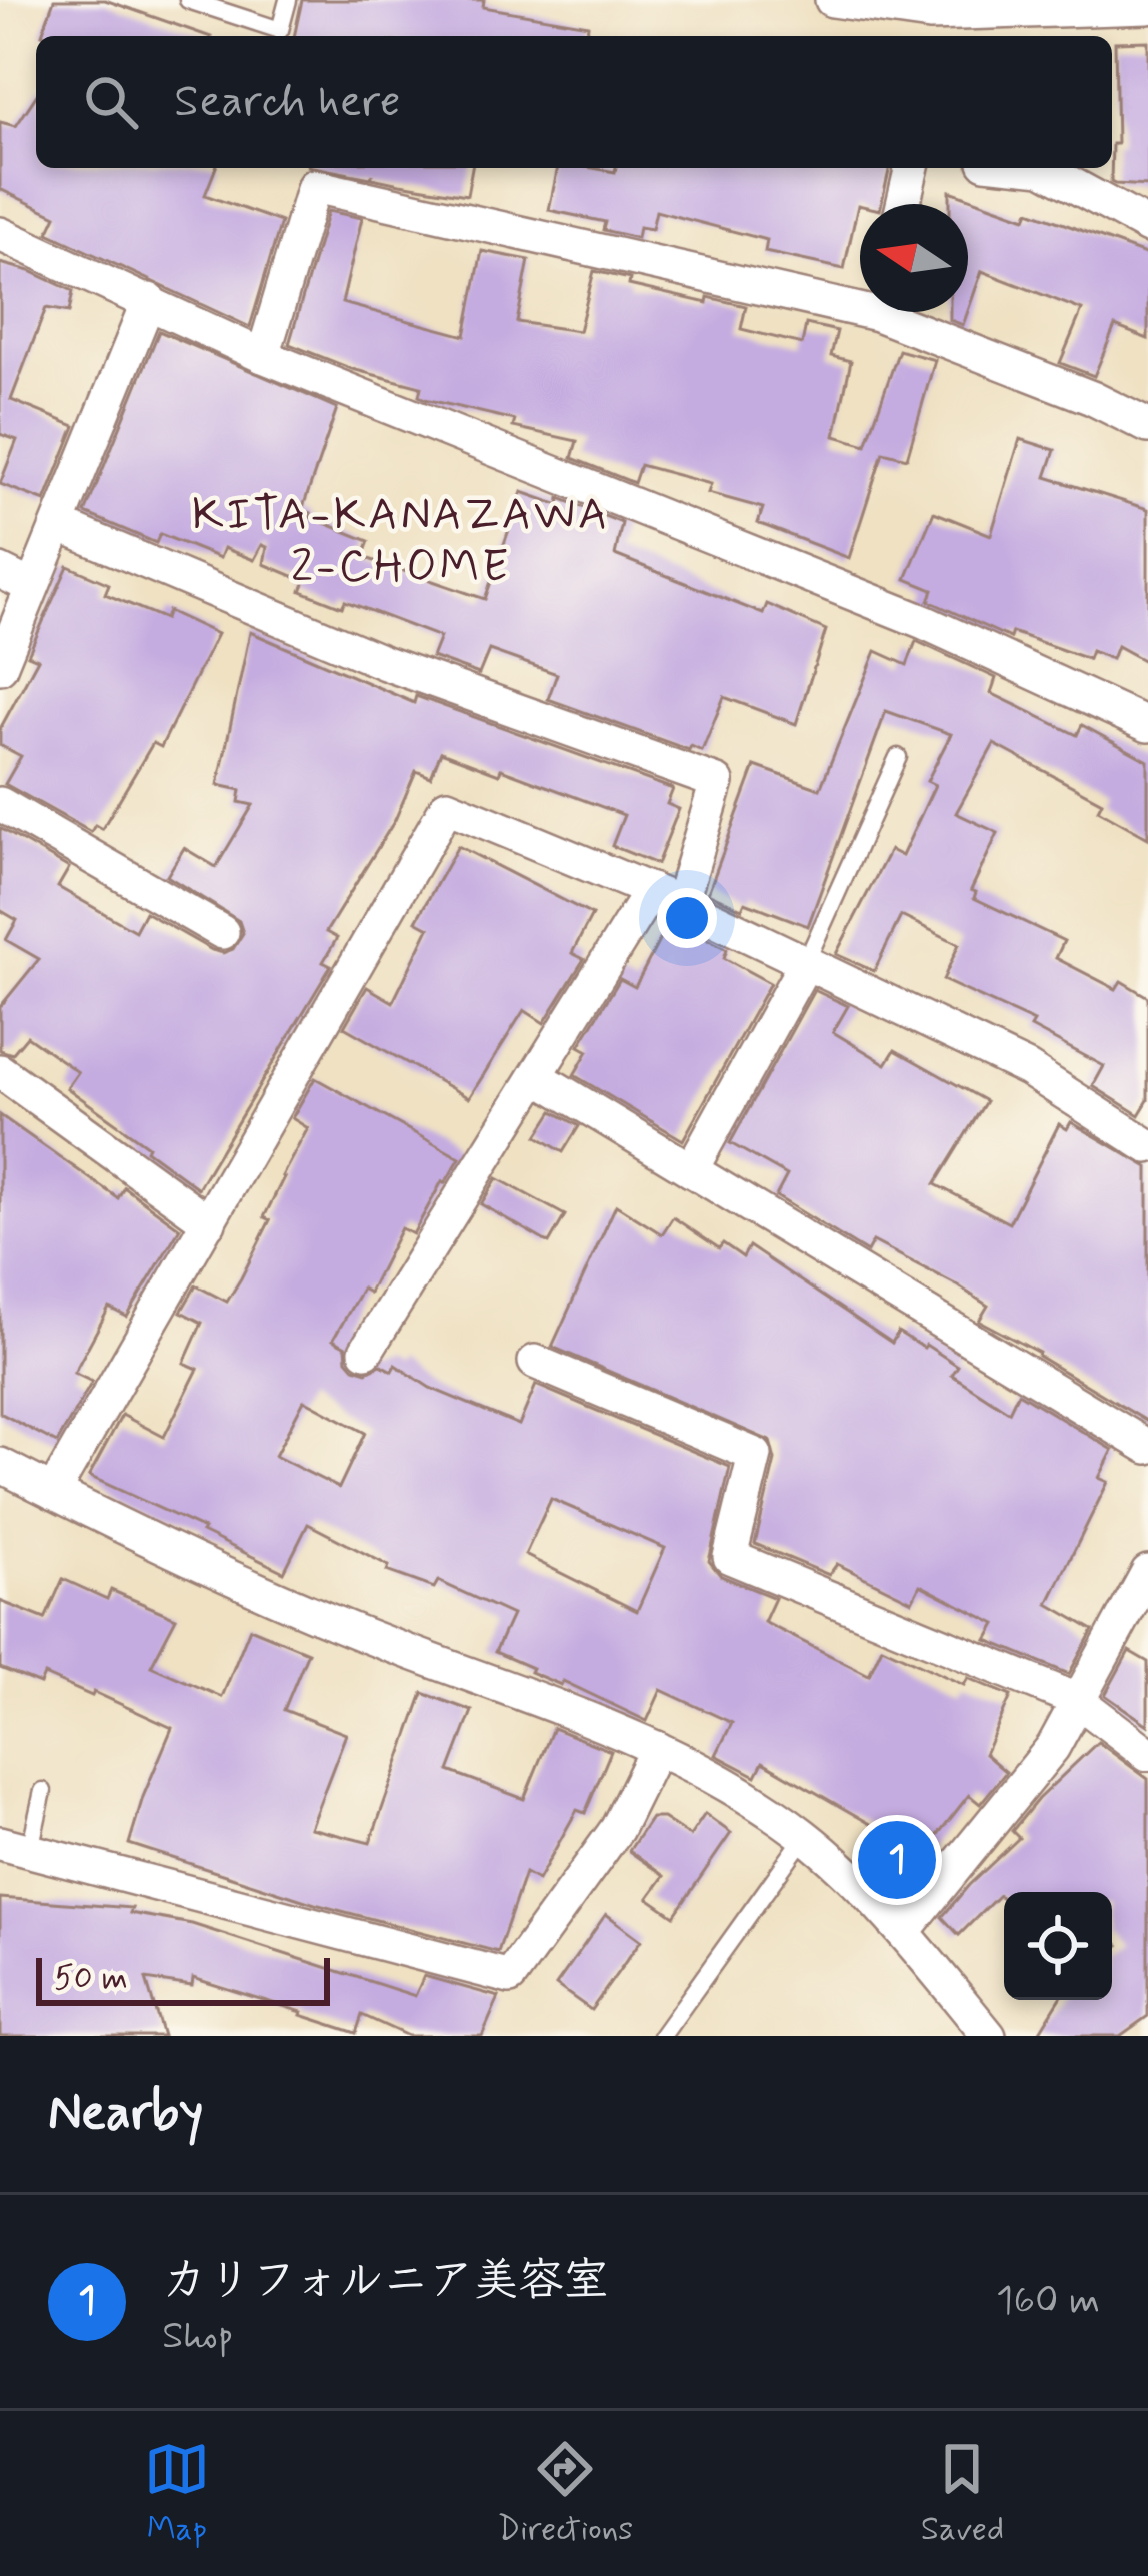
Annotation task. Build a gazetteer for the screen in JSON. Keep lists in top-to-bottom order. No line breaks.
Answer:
{"districts":["KITA-KANAZAWA 2-CHOME"],"scale_bar":"50 m","north":"left","page":{"search":"Search here","pins":"1","scale":"50 m","heading":"Nearby","list":[{"mark":"1","name":"カリフォルニア美容室","note":"Shop","value":"160 m"}],"nav":["Map","Directions","Saved"]}}
